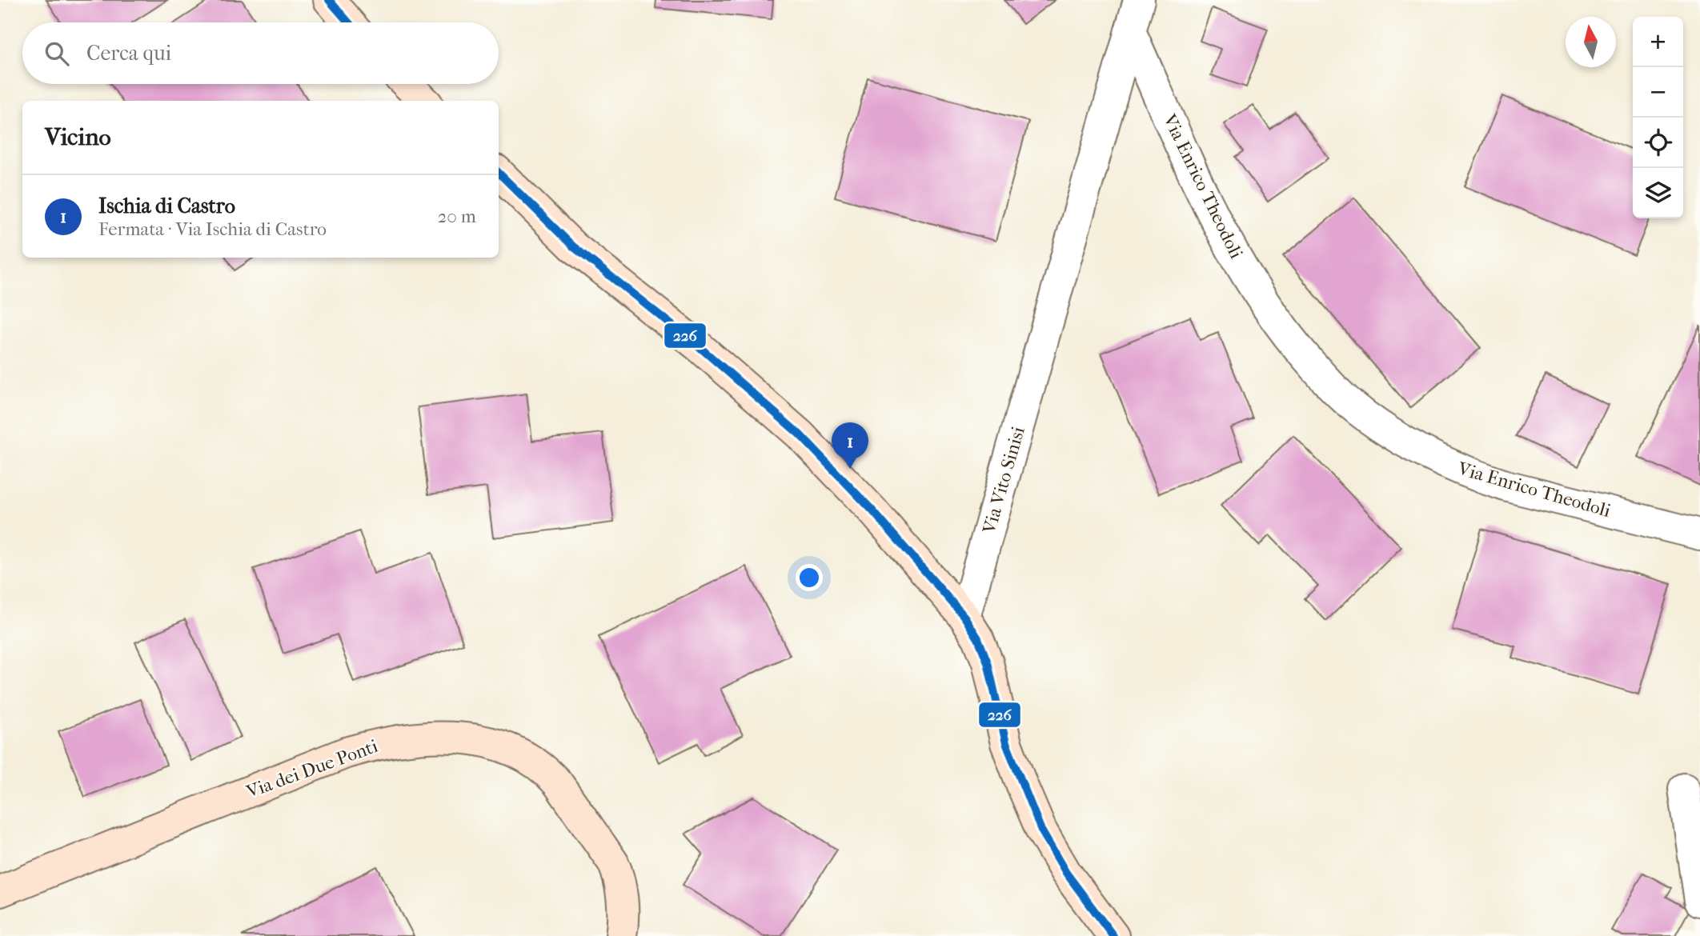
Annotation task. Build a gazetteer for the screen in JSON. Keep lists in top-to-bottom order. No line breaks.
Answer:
{"streets":{"street":["Via Enrico Theodoli","Via Vito Sinisi","Via dei Due Ponti"]},"crossings":[["Via Enrico Theodoli","Via Vito Sinisi"]],"lines":["transit line 226"],"north":"top","page":{"map_buttons":["+","−"],"search":"Cerca qui","heading":"Vicino","list":[{"mark":"1","name":"Ischia di Castro","note":"Fermata · Via Ischia di Castro","value":"20 m"}],"pins":"1"}}
